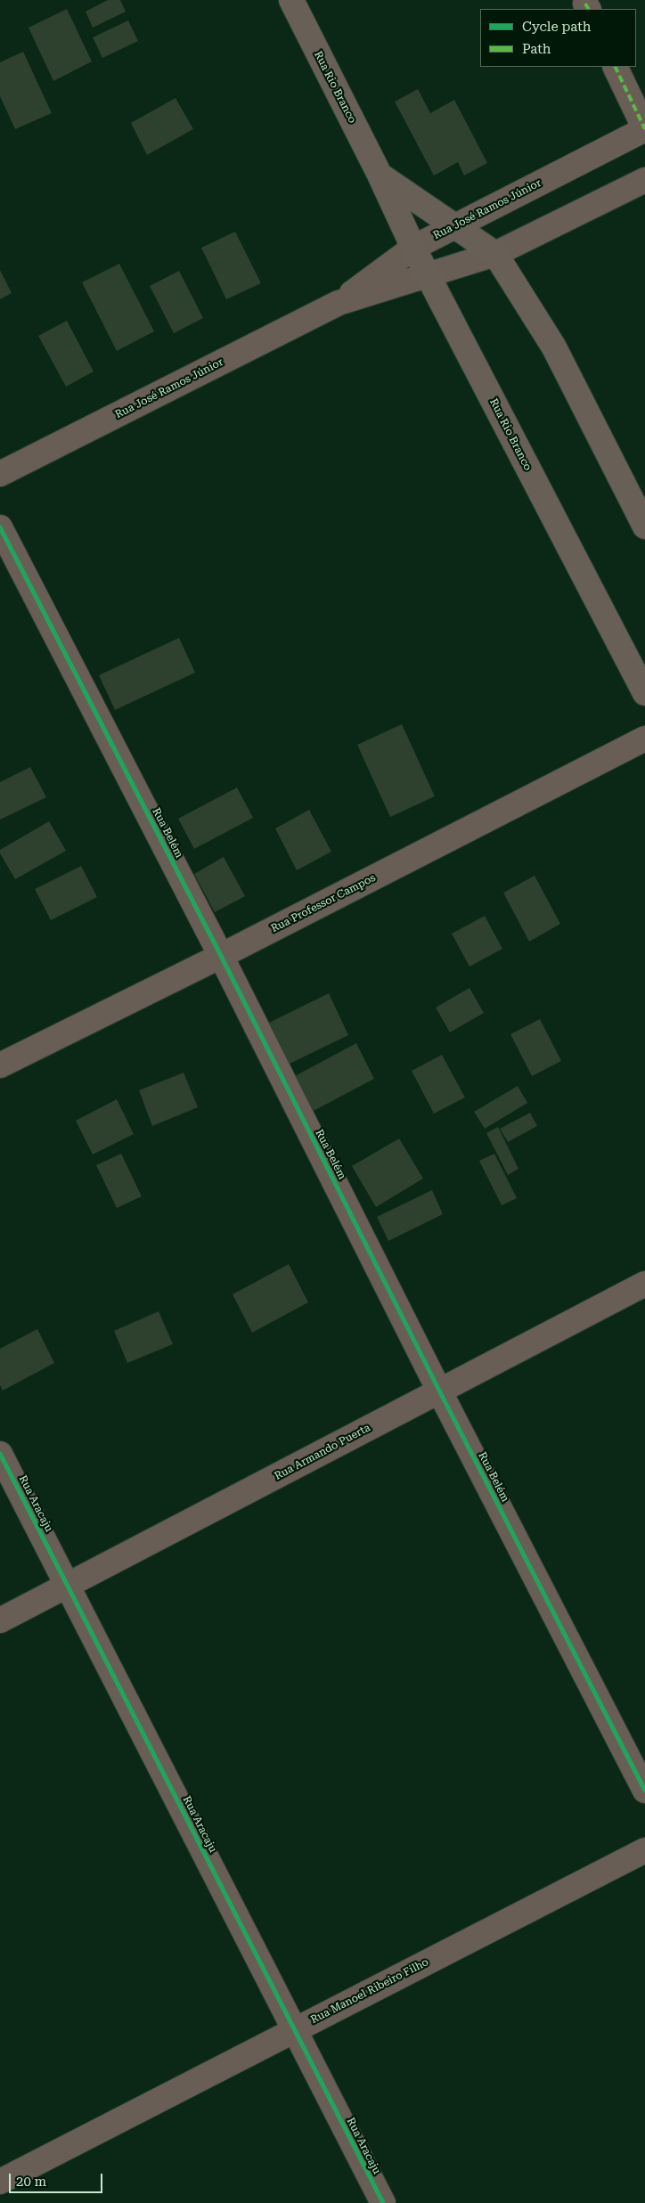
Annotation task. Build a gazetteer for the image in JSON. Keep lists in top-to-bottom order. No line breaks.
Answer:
{"streets":{"street":["Rua Rio Branco","Rua José Ramos Júnior","Rua Belém","Rua Professor Campos","Rua Armando Puerta","Rua Aracaju","Rua Manoel Ribeiro Filho"]},"crossings":[["Rua Rio Branco","Rua José Ramos Júnior"],["Rua Belém","Rua Professor Campos"],["Rua Belém","Rua Armando Puerta"],["Rua Armando Puerta","Rua Aracaju"],["Rua Aracaju","Rua Manoel Ribeiro Filho"]],"legend":["Cycle path","Path"],"scale_bar":"20 m"}
